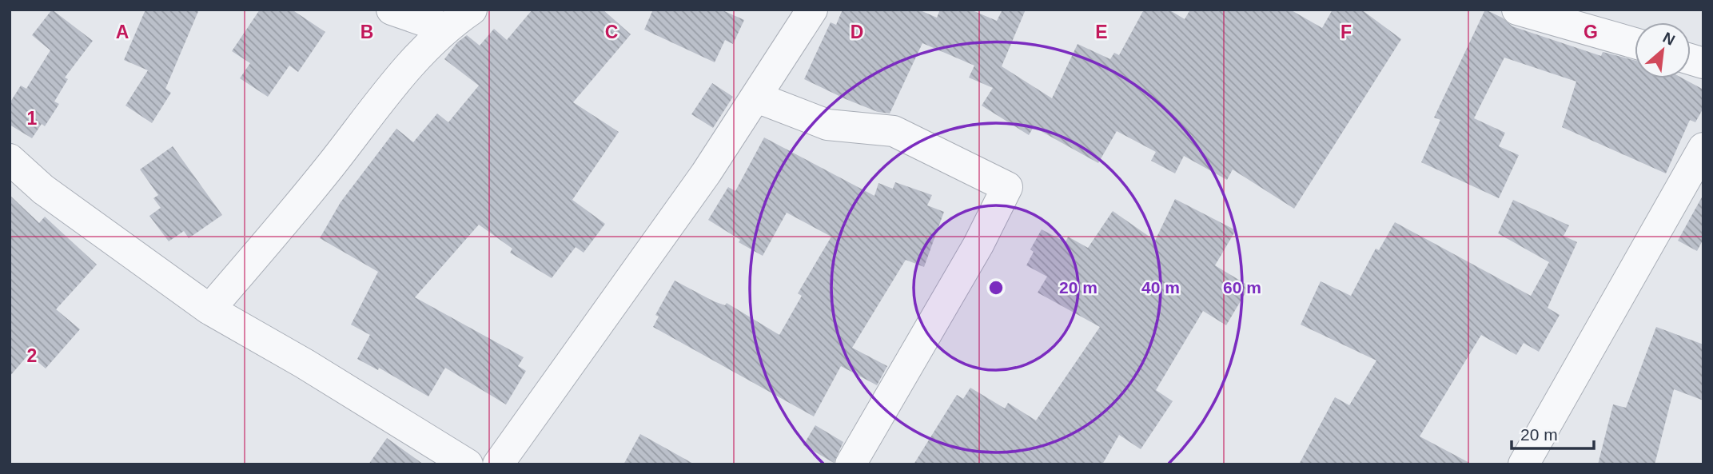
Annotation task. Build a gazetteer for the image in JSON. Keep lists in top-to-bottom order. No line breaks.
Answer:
{"scale_bar":"20 m","north":"top right","grid":{"columns":["A","B","C","D","E","F","G"],"rows":["1","2"]},"rings":["20 m","40 m","60 m"]}
